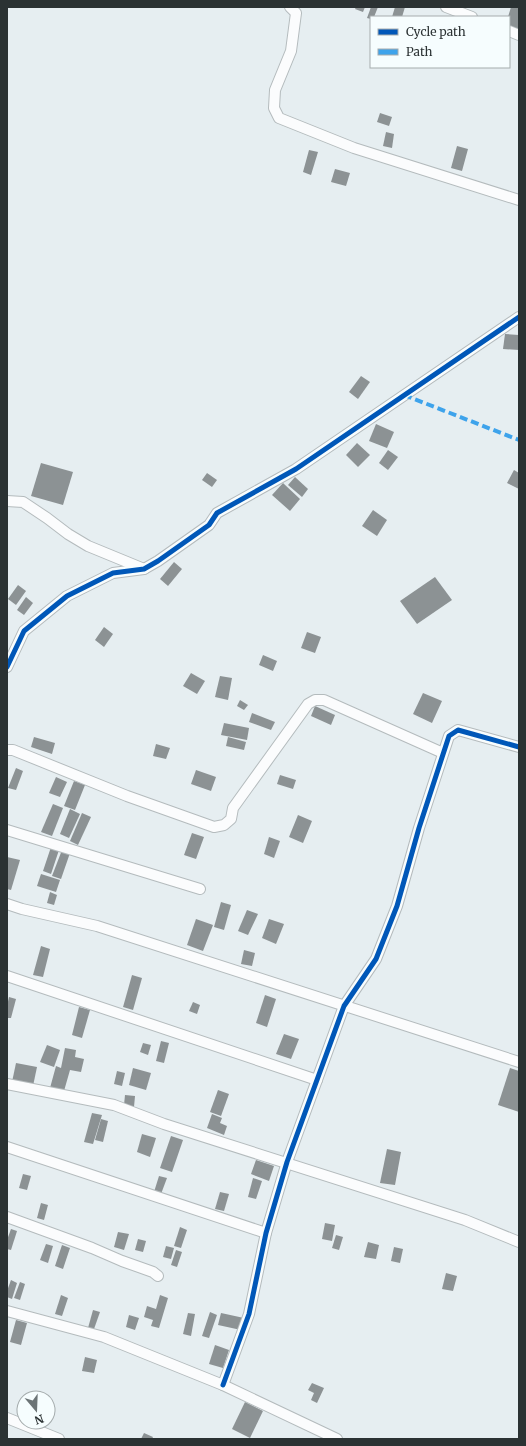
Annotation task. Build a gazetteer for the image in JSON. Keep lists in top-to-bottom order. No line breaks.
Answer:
{"legend":["Cycle path","Path"],"north":"bottom"}
